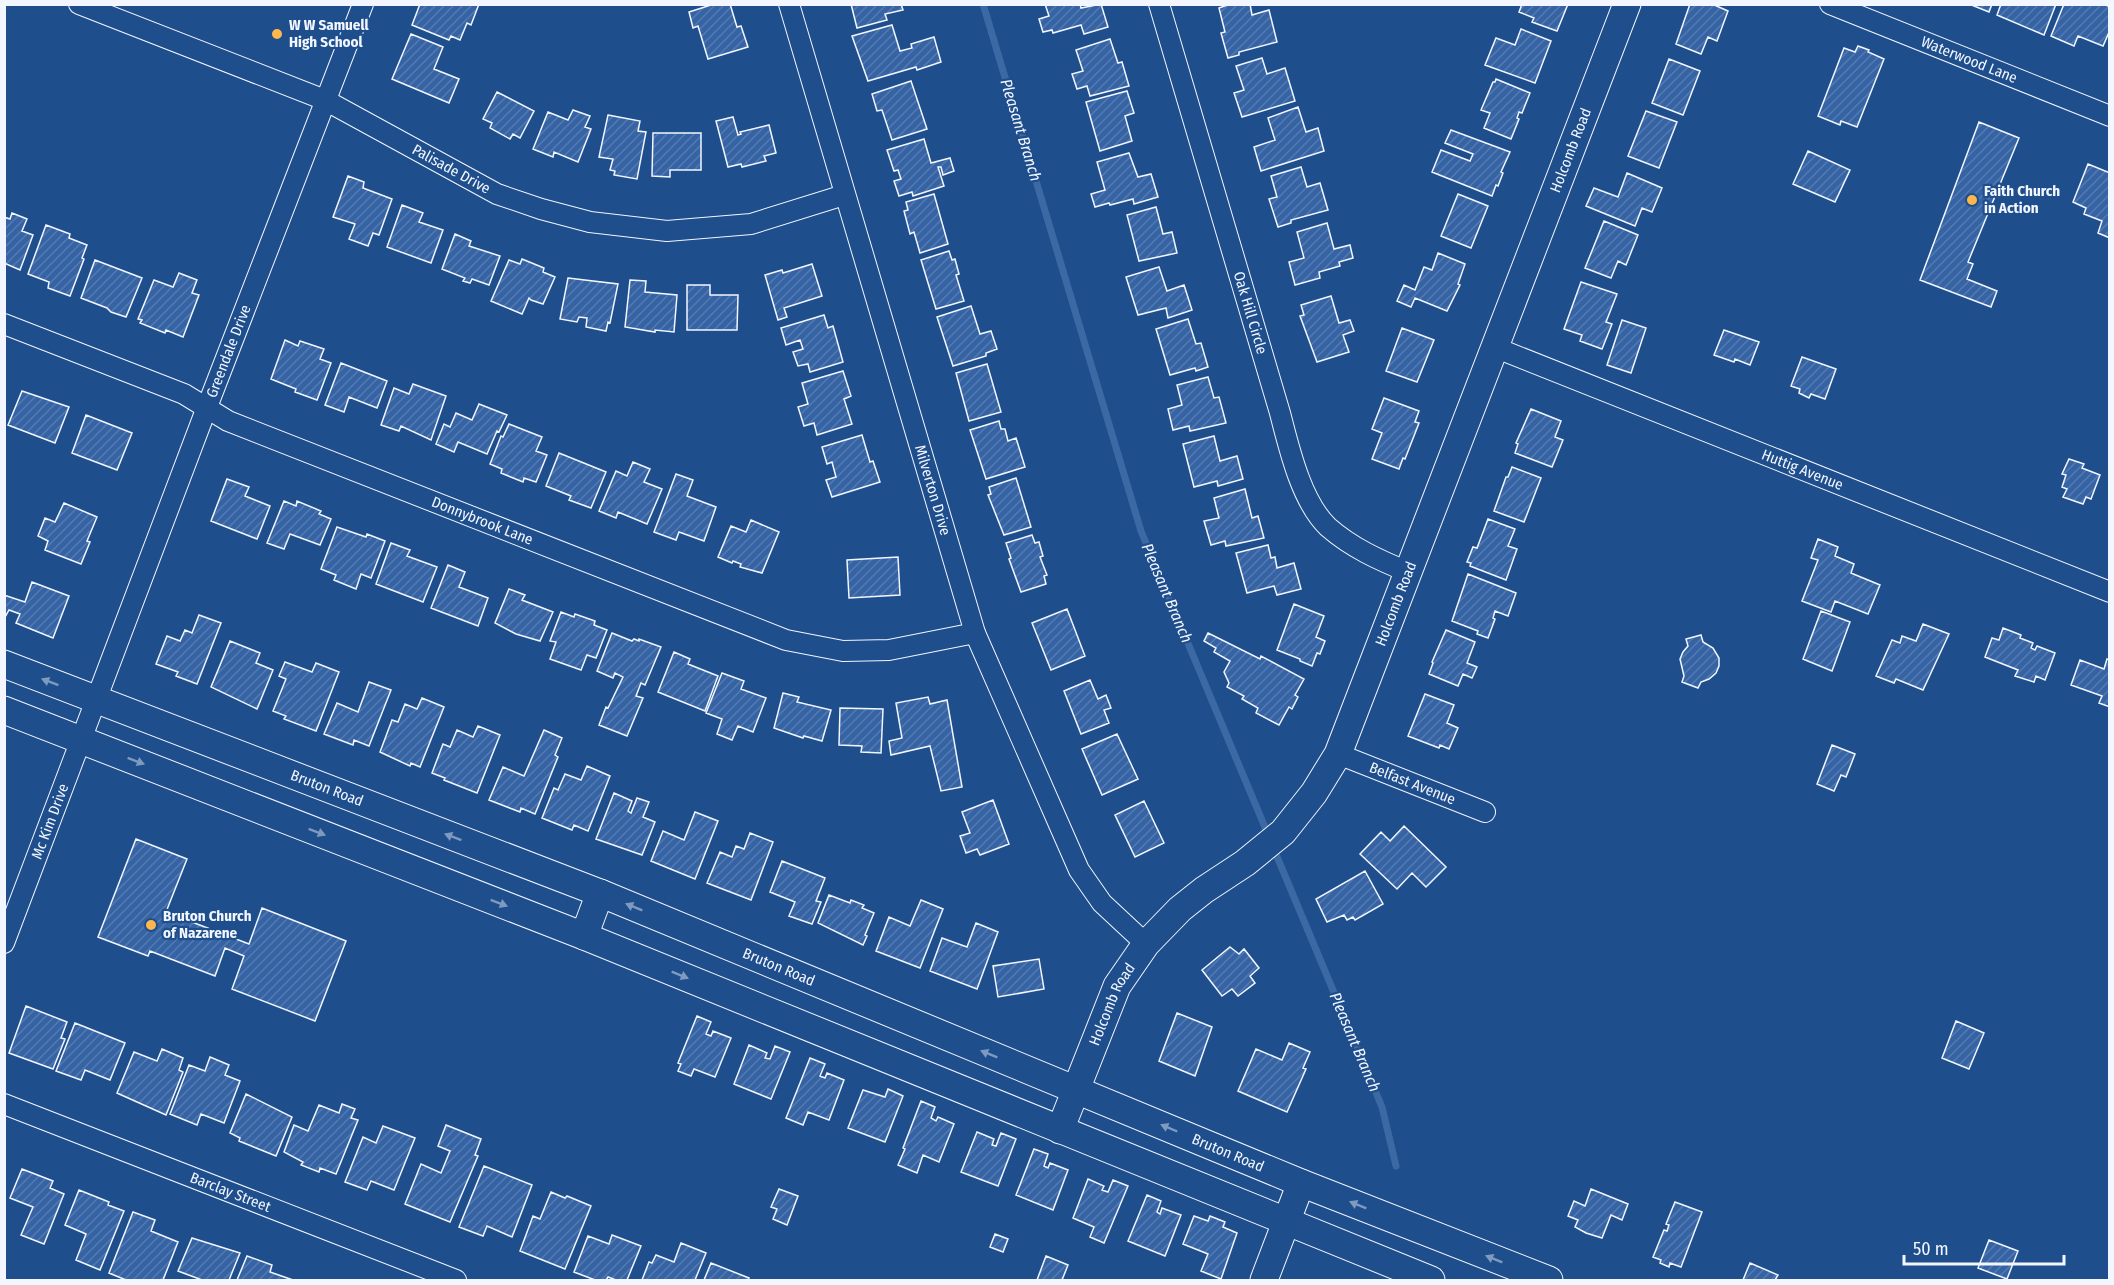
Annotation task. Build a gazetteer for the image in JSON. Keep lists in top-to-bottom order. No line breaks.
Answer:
{"streets":{"main road":["Holcomb Road","Bruton Road"],"street":["Waterwood Lane","Palisade Drive","Oak Hill Circle","Greendale Drive","Huttig Avenue","Milverton Drive","Donnybrook Lane","Belfast Avenue","Mc Kim Drive","Barclay Street"]},"crossings":[["Holcomb Road","Oak Hill Circle"],["Holcomb Road","Huttig Avenue"],["Holcomb Road","Milverton Drive"],["Holcomb Road","Belfast Avenue"],["Holcomb Road","Bruton Road"],["Palisade Drive","Greendale Drive"],["Palisade Drive","Milverton Drive"],["Greendale Drive","Donnybrook Lane"],["Greendale Drive","Bruton Road"],["Greendale Drive","Mc Kim Drive"],["Milverton Drive","Donnybrook Lane"],["Bruton Road","Mc Kim Drive"]],"water":["Pleasant Branch"],"places":["W W Samuell High School","Faith Church in Action","Bruton Church of Nazarene"],"scale_bar":"50 m"}
